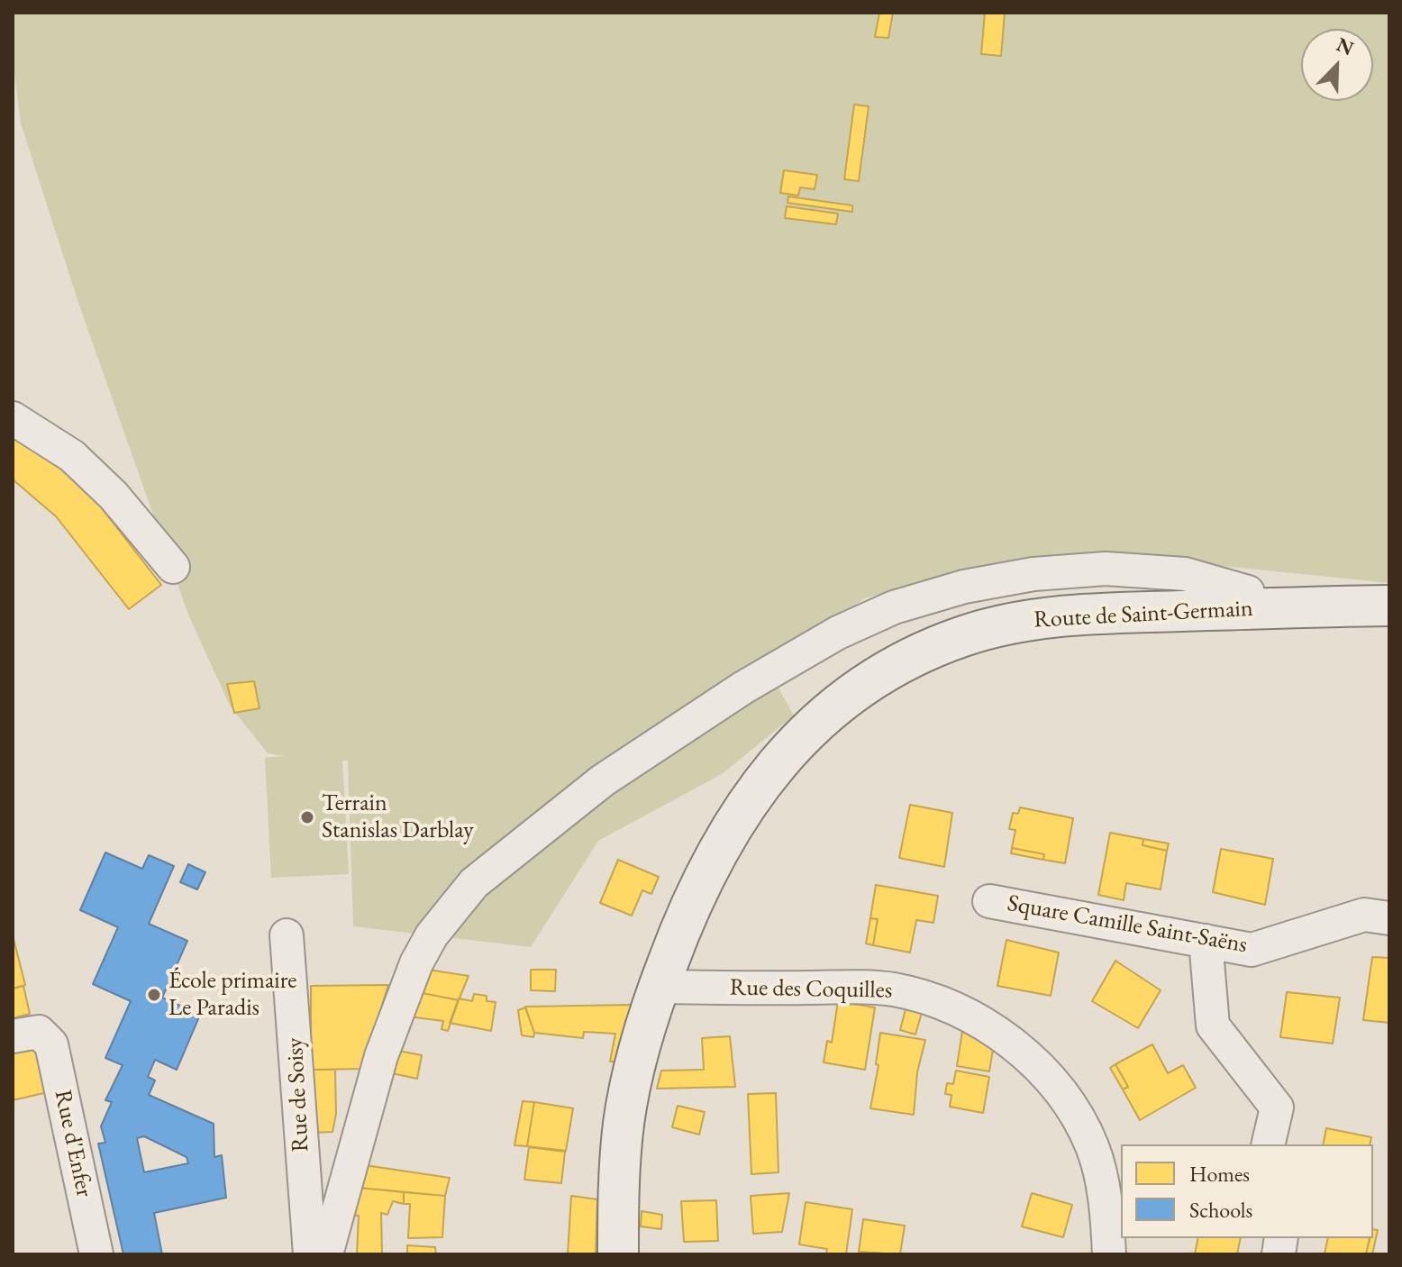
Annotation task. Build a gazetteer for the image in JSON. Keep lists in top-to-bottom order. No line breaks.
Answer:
{"streets":{"main road":["Route de Saint-Germain"],"street":["Square Camille Saint-Saëns","Rue des Coquilles","Rue de Soisy","Rue d'Enfer"]},"crossings":[["Route de Saint-Germain","Rue des Coquilles"]],"places":["Terrain Stanislas Darblay","École primaire Le Paradis"],"legend":["Homes","Schools"],"north":"top right"}
